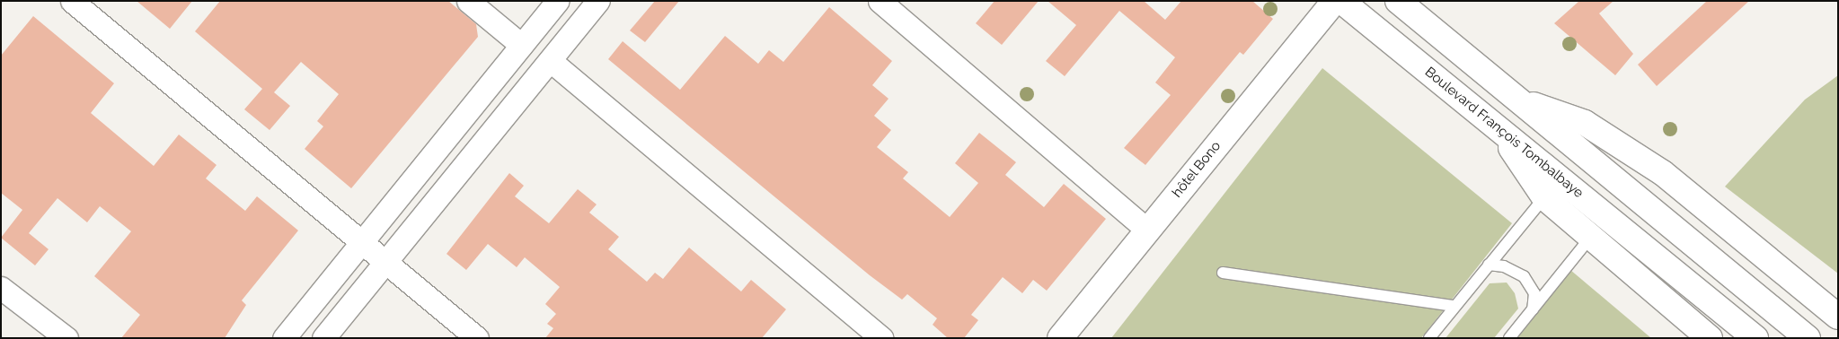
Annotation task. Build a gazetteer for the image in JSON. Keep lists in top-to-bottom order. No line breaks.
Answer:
{"streets":{"main road":["Boulevard François Tombalbaye","hôtel Bono"]}}
